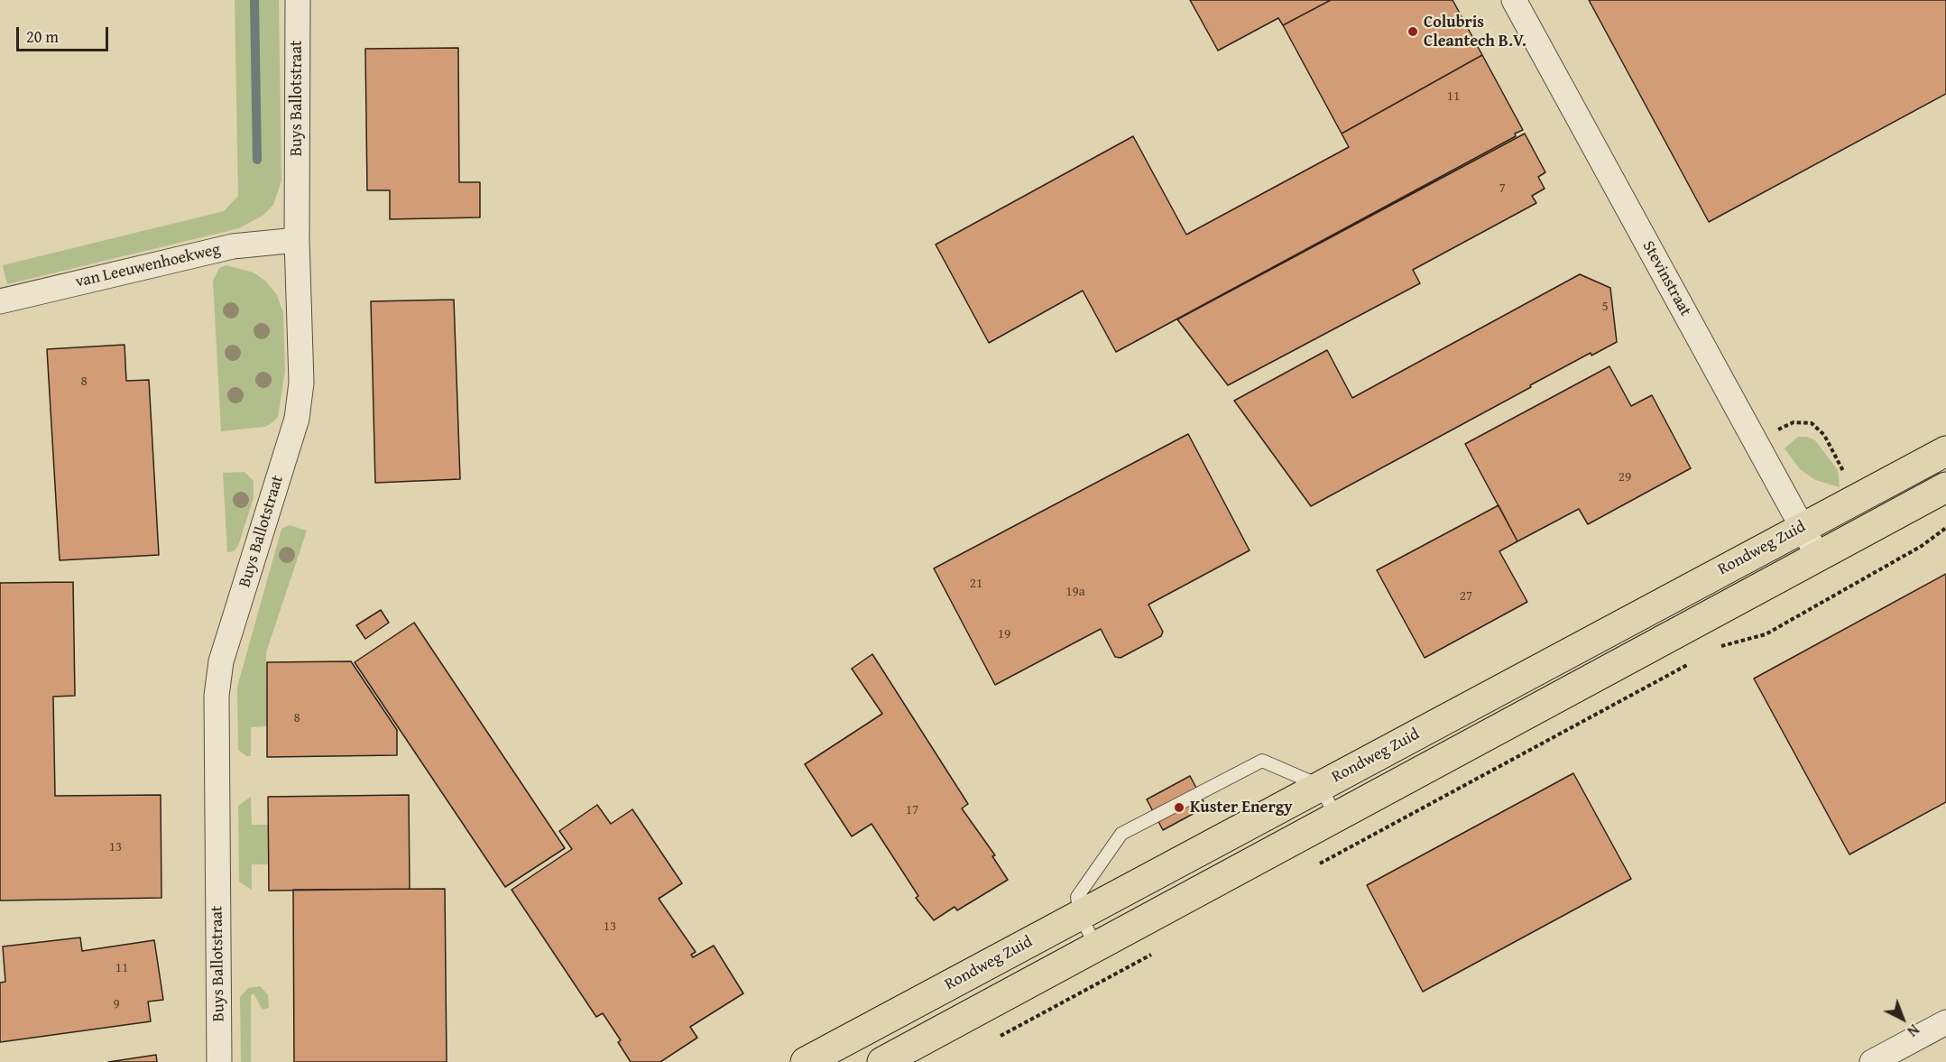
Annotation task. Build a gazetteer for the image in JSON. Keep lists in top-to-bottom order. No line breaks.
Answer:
{"streets":{"main road":["Rondweg Zuid"],"street":["Buys Ballotstraat","van Leeuwenhoekweg","Stevinstraat"]},"crossings":[["Buys Ballotstraat","van Leeuwenhoekweg"],["Stevinstraat","Rondweg Zuid"]],"places":["Colubris Cleantech B.V.","Kuster Energy"],"house_numbers":["11","7","5","8","29","21","19a","27","19","8","17","13","13","11","9"],"scale_bar":"20 m","north":"bottom right"}
